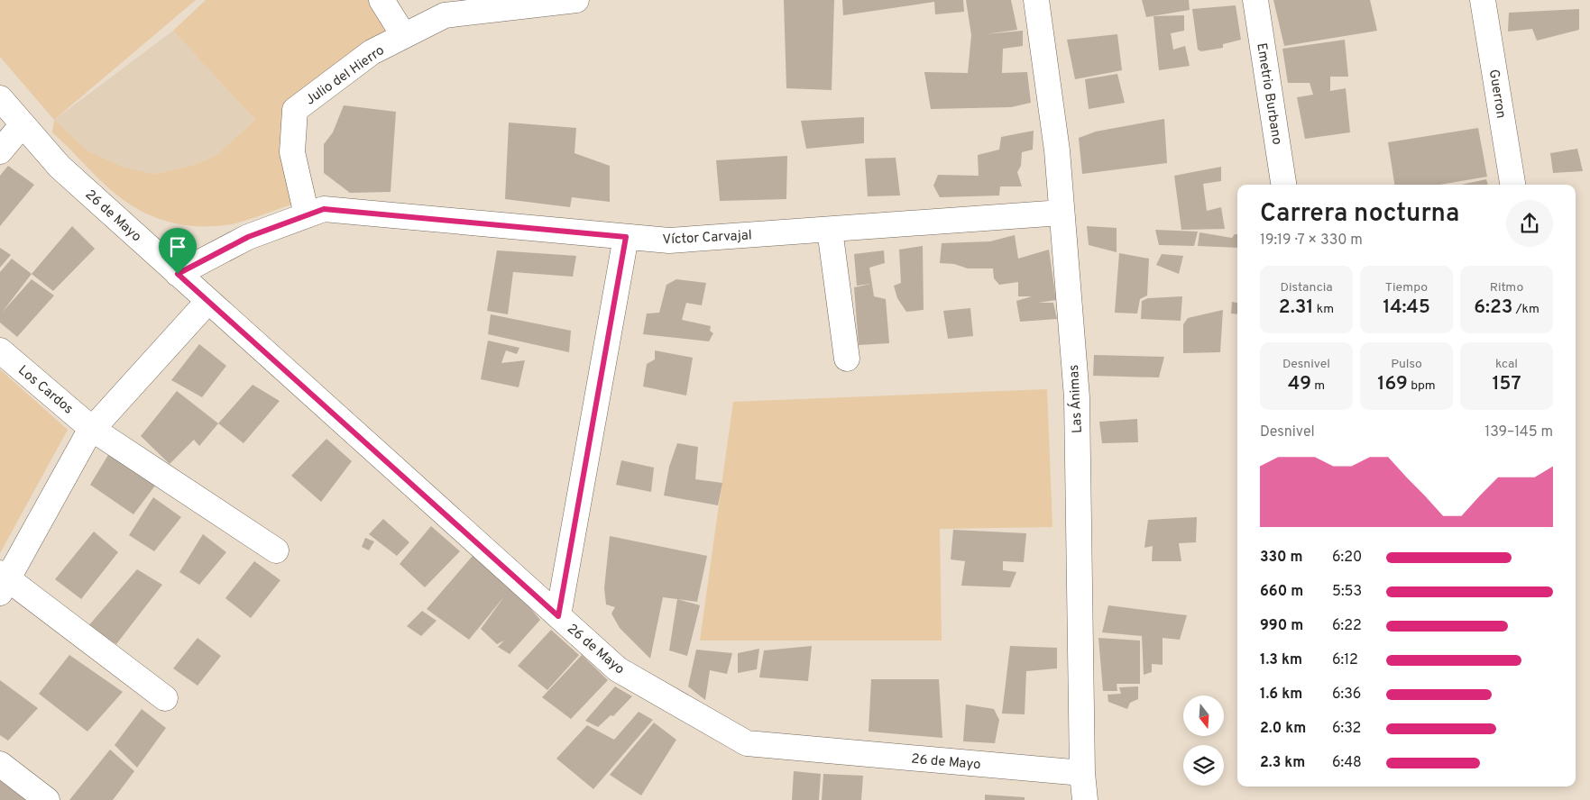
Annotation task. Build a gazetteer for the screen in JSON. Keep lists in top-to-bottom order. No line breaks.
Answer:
{"streets":{"street":["Julio del Hierro","Emetrio Burbano","Guerron","26 de Mayo","Víctor Carvajal","Los Cardos","Las Ánimas"]},"crossings":[["Julio del Hierro","Víctor Carvajal"],["26 de Mayo","Víctor Carvajal"],["26 de Mayo","Las Ánimas"],["Víctor Carvajal","Las Ánimas"]],"north":"bottom","page":{"heading":["Carrera nocturna","19:19 · 7 × 330 m"],"stats":[["Distancia","2.31 km"],["Tiempo","14:45"],["Ritmo","6:23 /km"],["Desnivel","49 m"],["Pulso","169 bpm"],["kcal","157"]],"chart":["Desnivel","139–145 m"],"list":[{"name":"330 m","note":"6:20"},{"name":"660 m","note":"5:53"},{"name":"990 m","note":"6:22"},{"name":"1.3 km","note":"6:12"},{"name":"1.6 km","note":"6:36"},{"name":"2.0 km","note":"6:32"},{"name":"2.3 km","note":"6:48"}]}}
